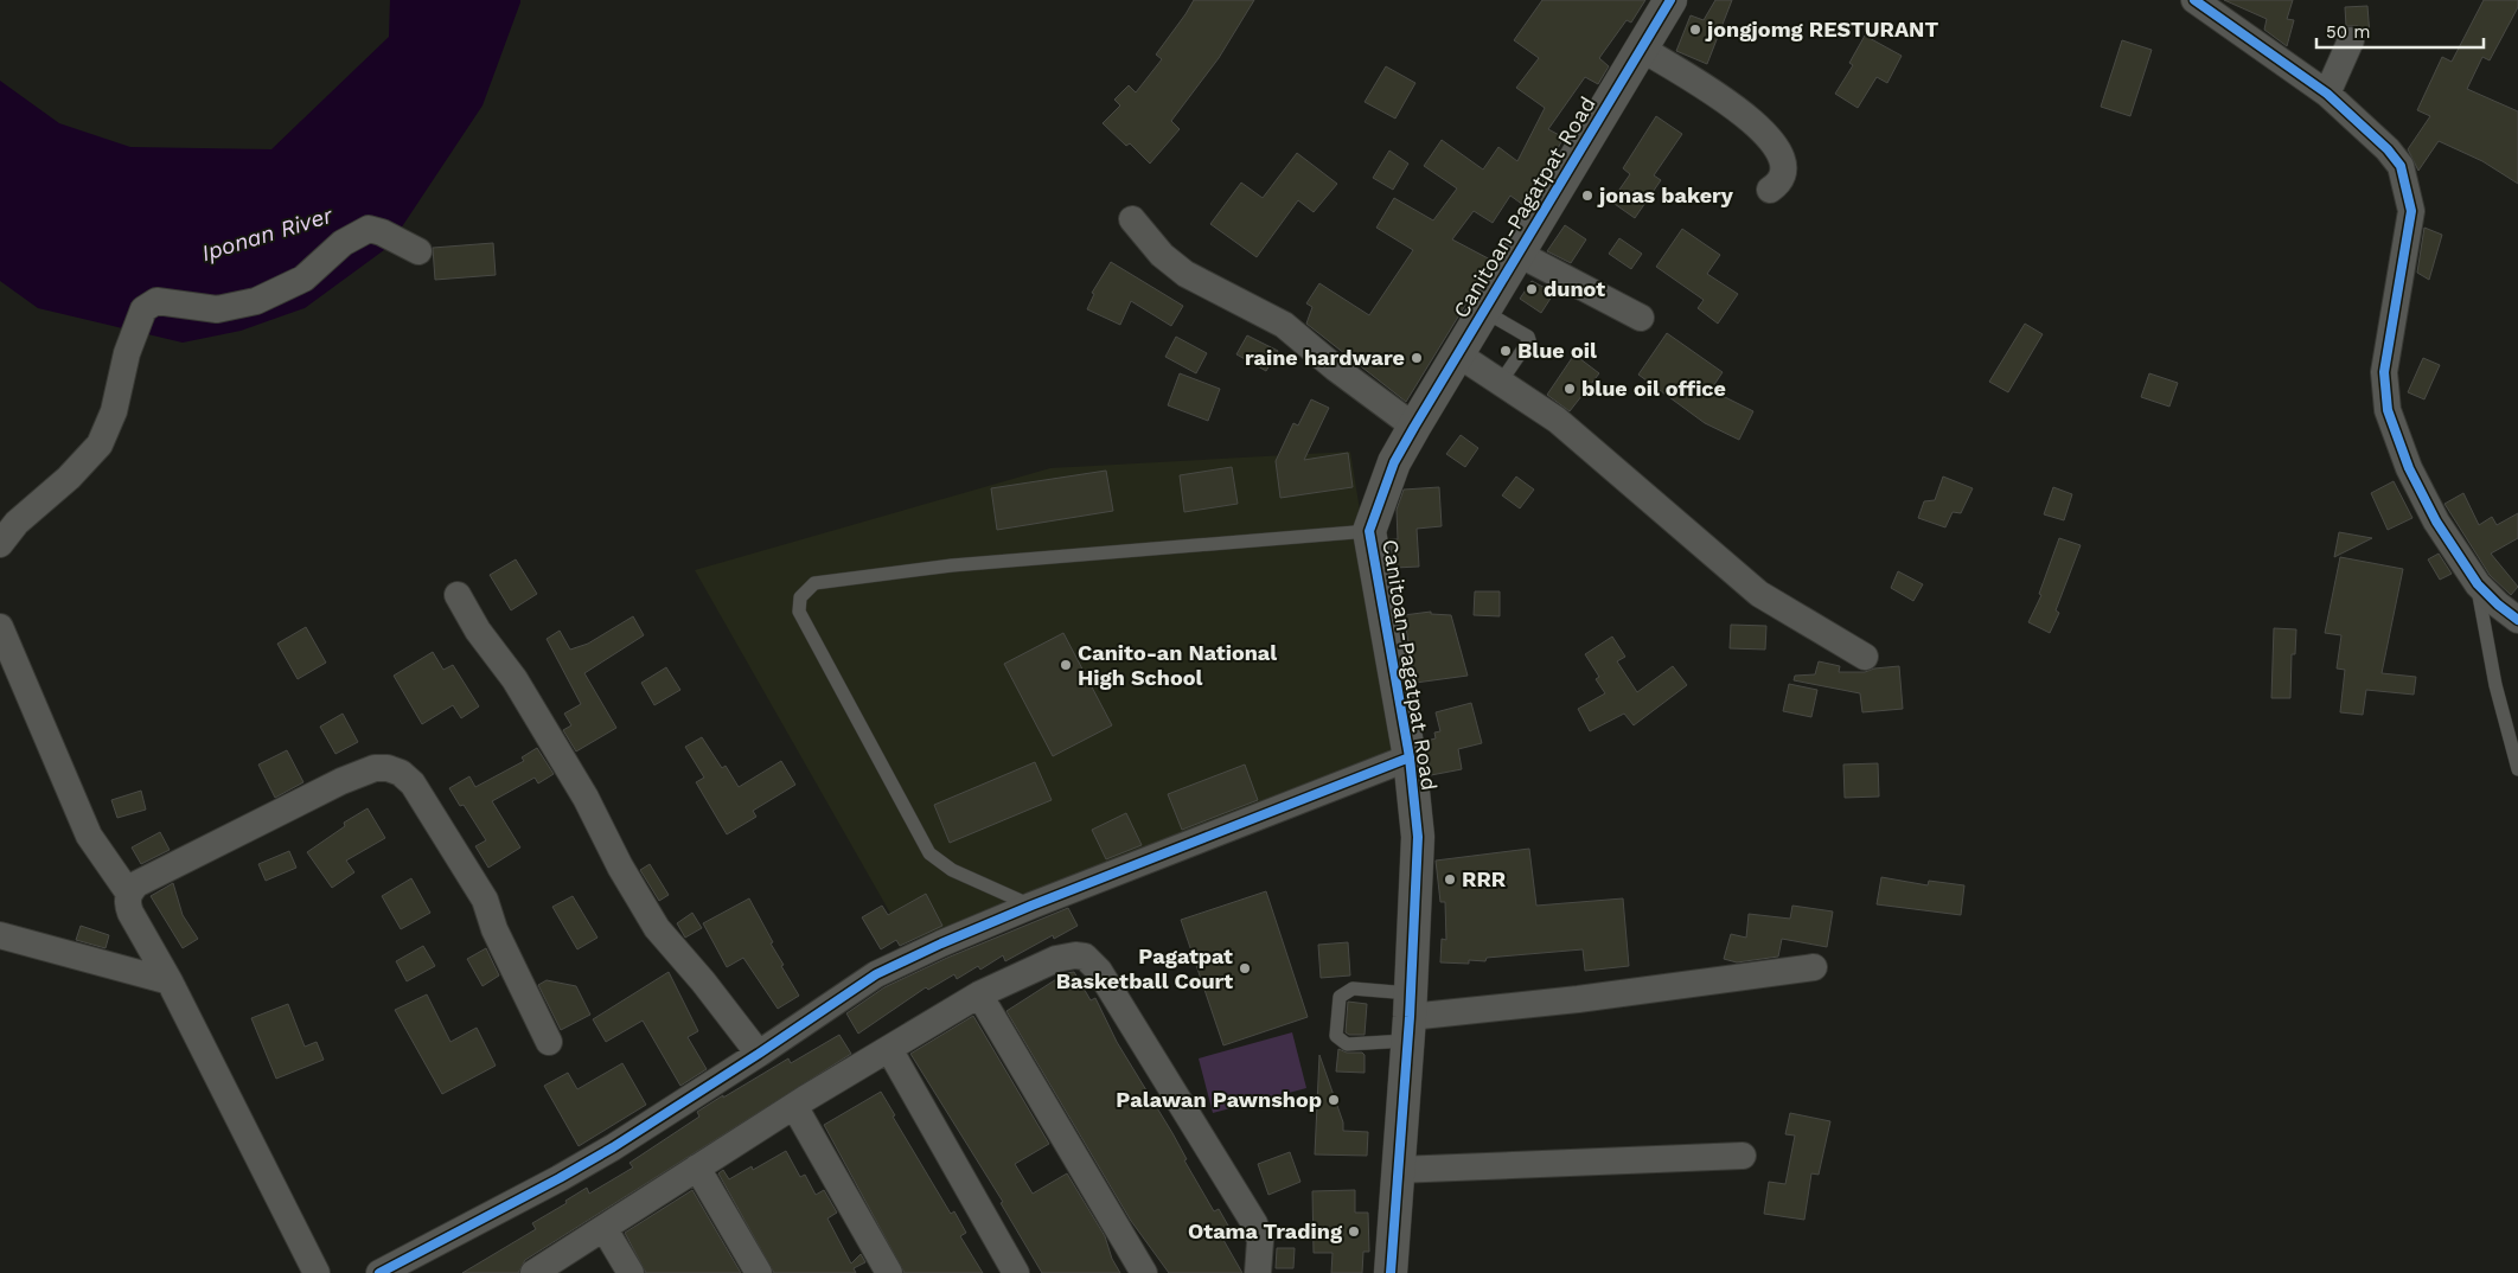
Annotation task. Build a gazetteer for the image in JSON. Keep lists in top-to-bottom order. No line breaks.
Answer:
{"streets":{"street":["Canitoan-Pagatpat Road"]},"water":["Iponan River"],"places":["jongjomg RESTURANT","jonas bakery","dunot","Blue oil","raine hardware","blue oil office","Canito-an National High School","RRR","Pagatpat Basketball Court","Palawan Pawnshop","Otama Trading"],"scale_bar":"50 m"}
